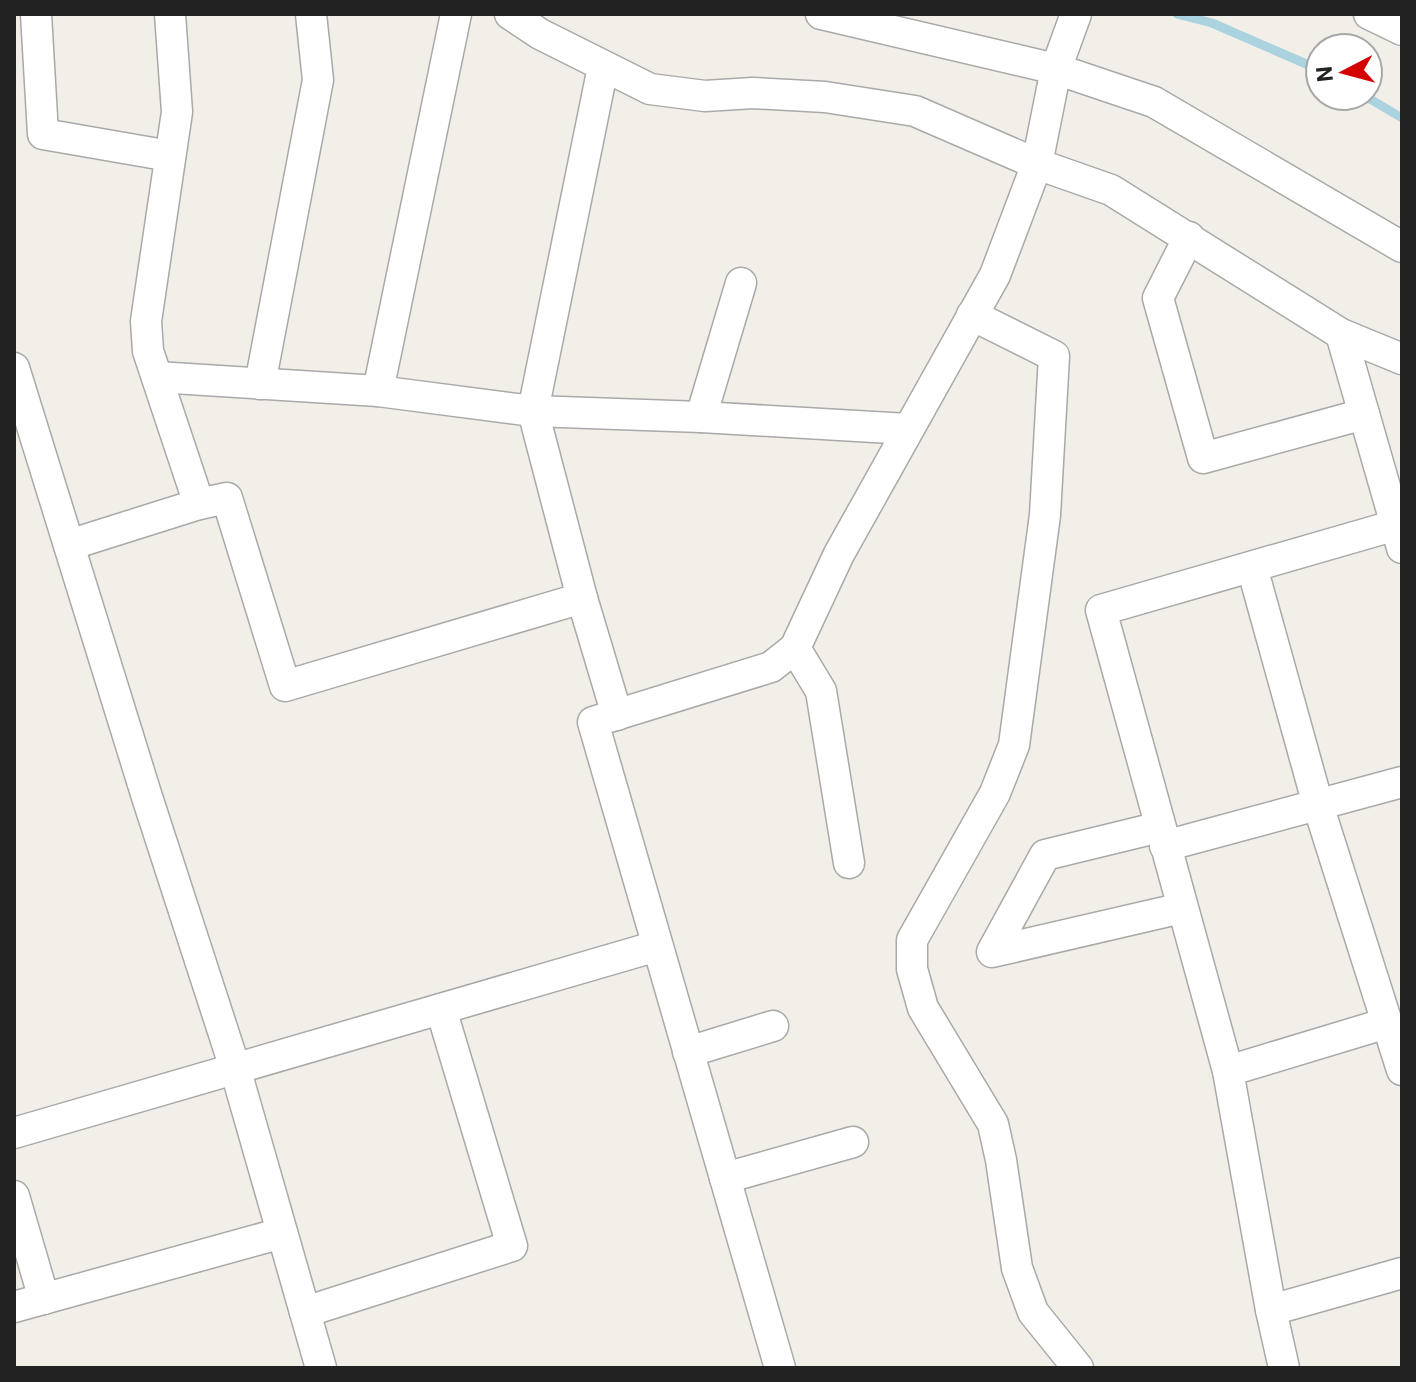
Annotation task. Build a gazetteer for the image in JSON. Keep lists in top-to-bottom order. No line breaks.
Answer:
{"north":"left"}
